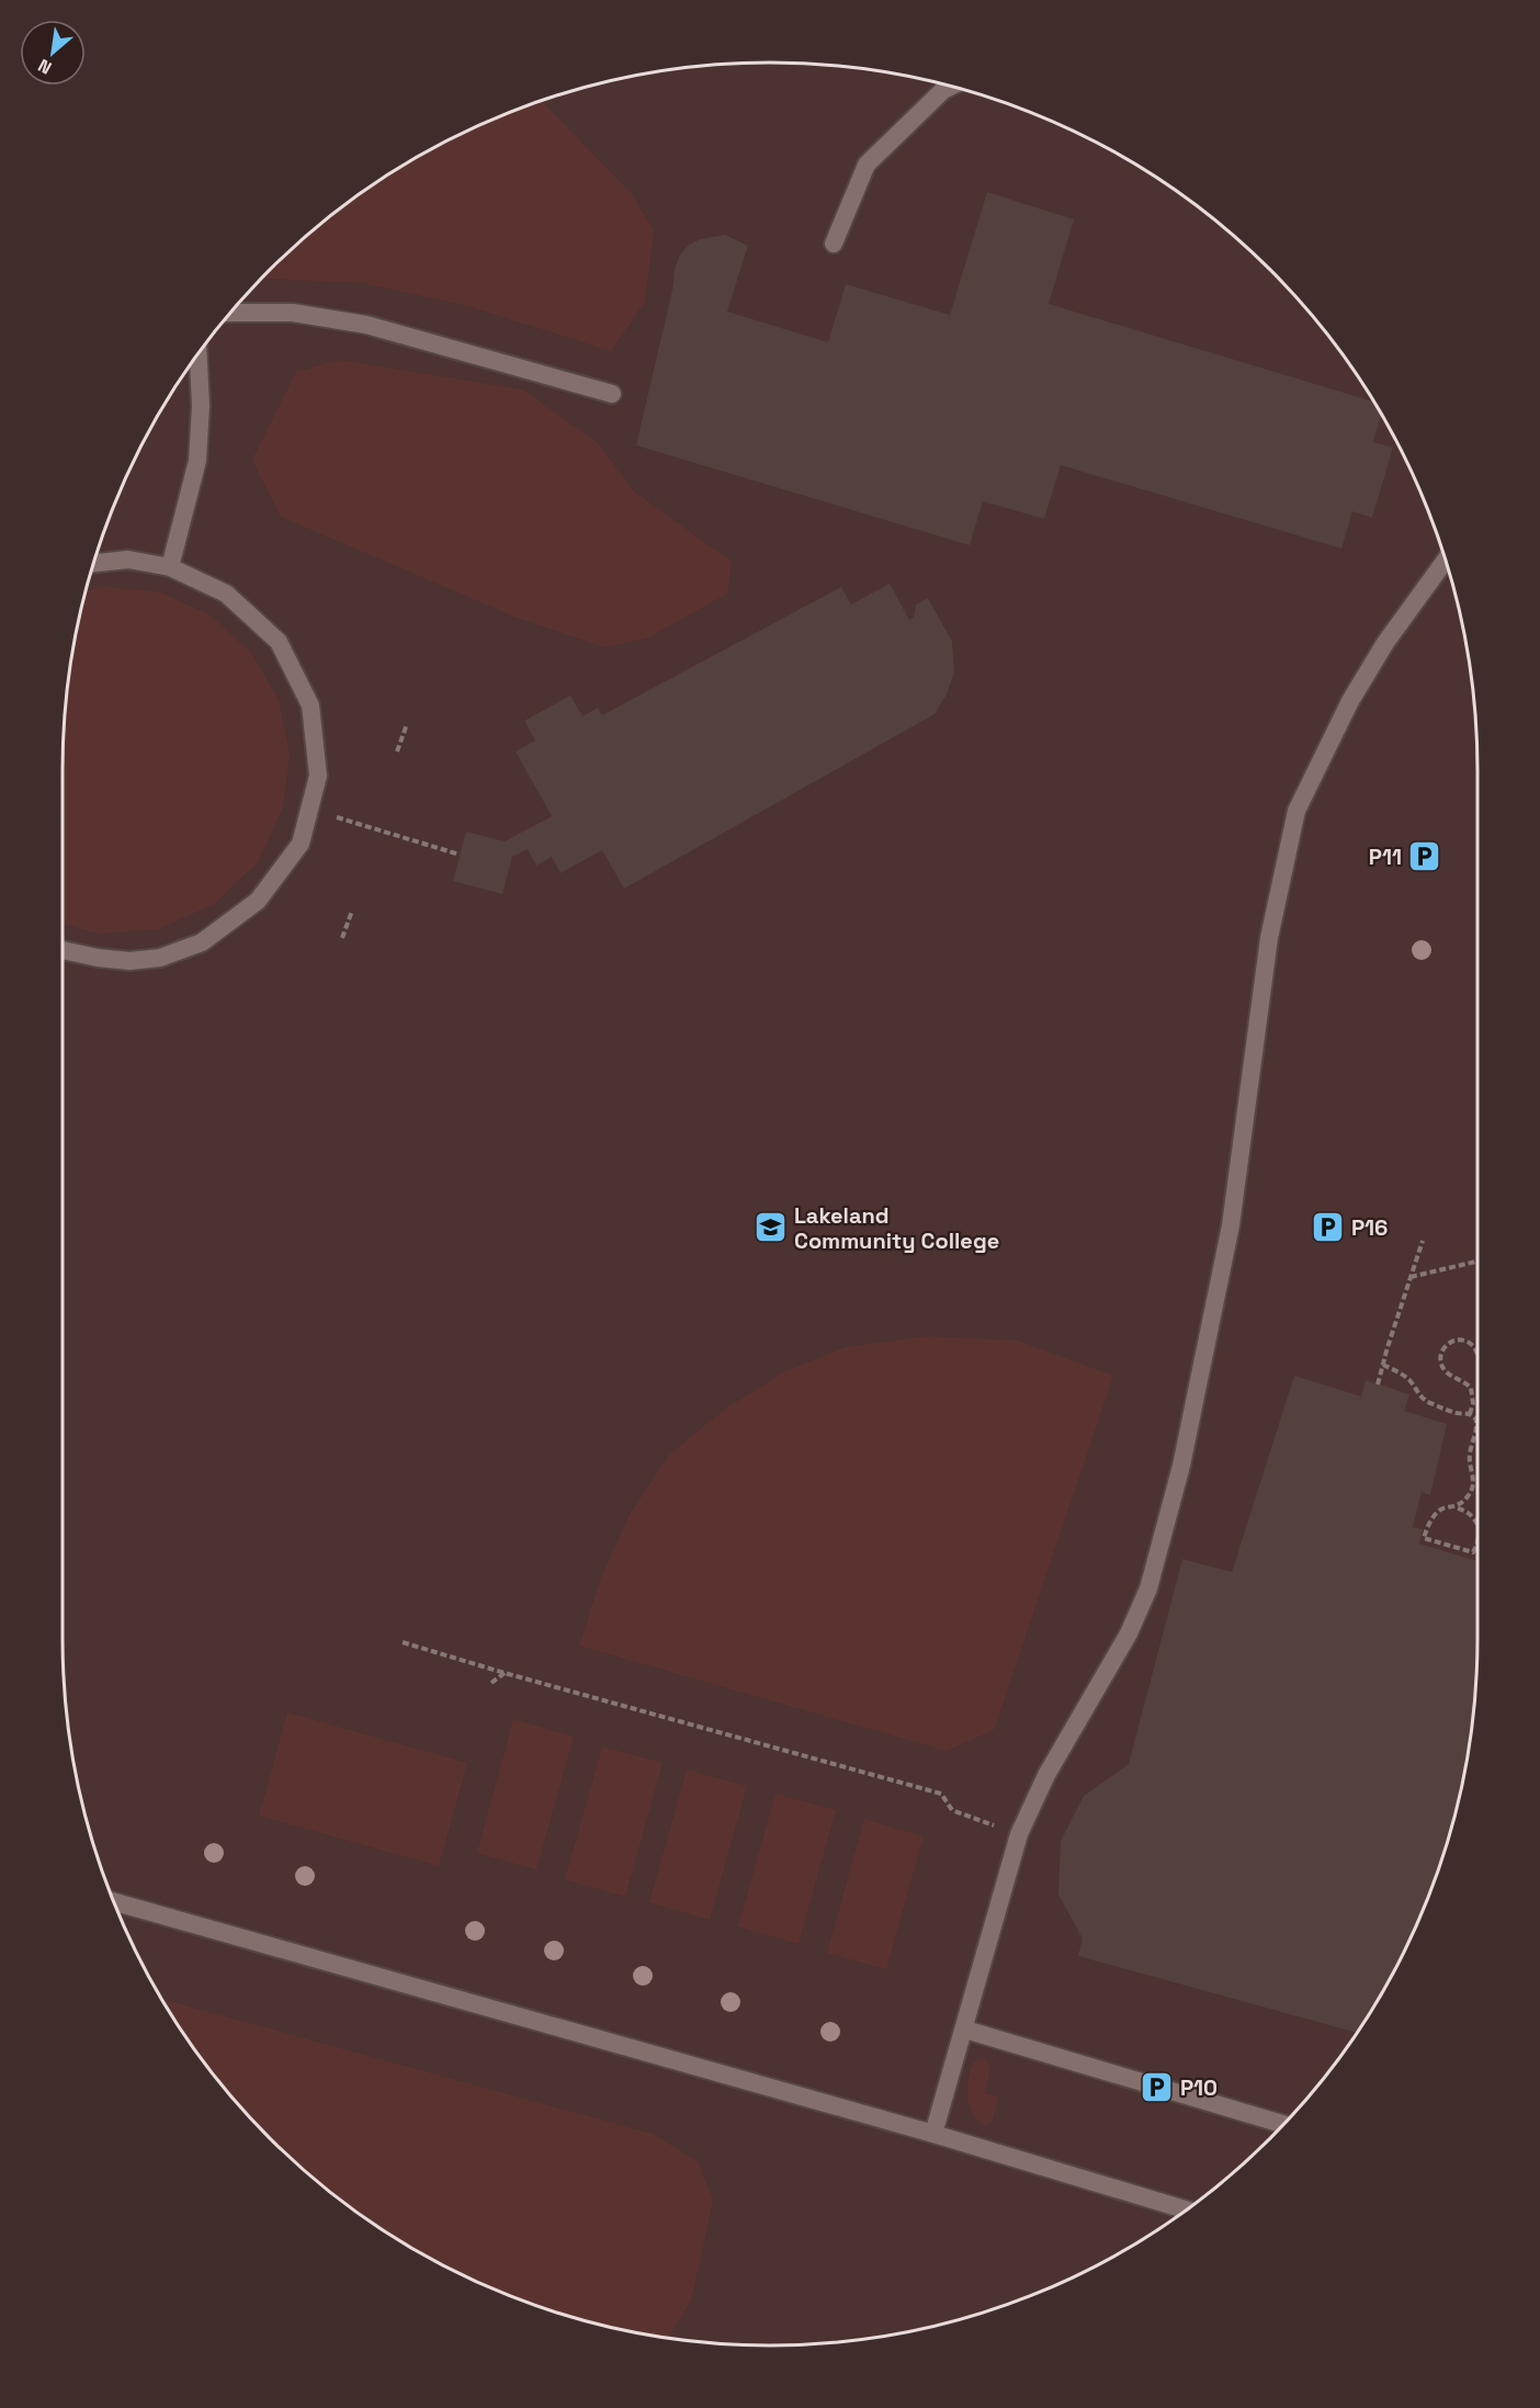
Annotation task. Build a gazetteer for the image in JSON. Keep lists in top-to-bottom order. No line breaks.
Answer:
{"places":{"parking":["P11","P16","P10"],"school or university":["Lakeland Community College"]},"north":"bottom left"}
